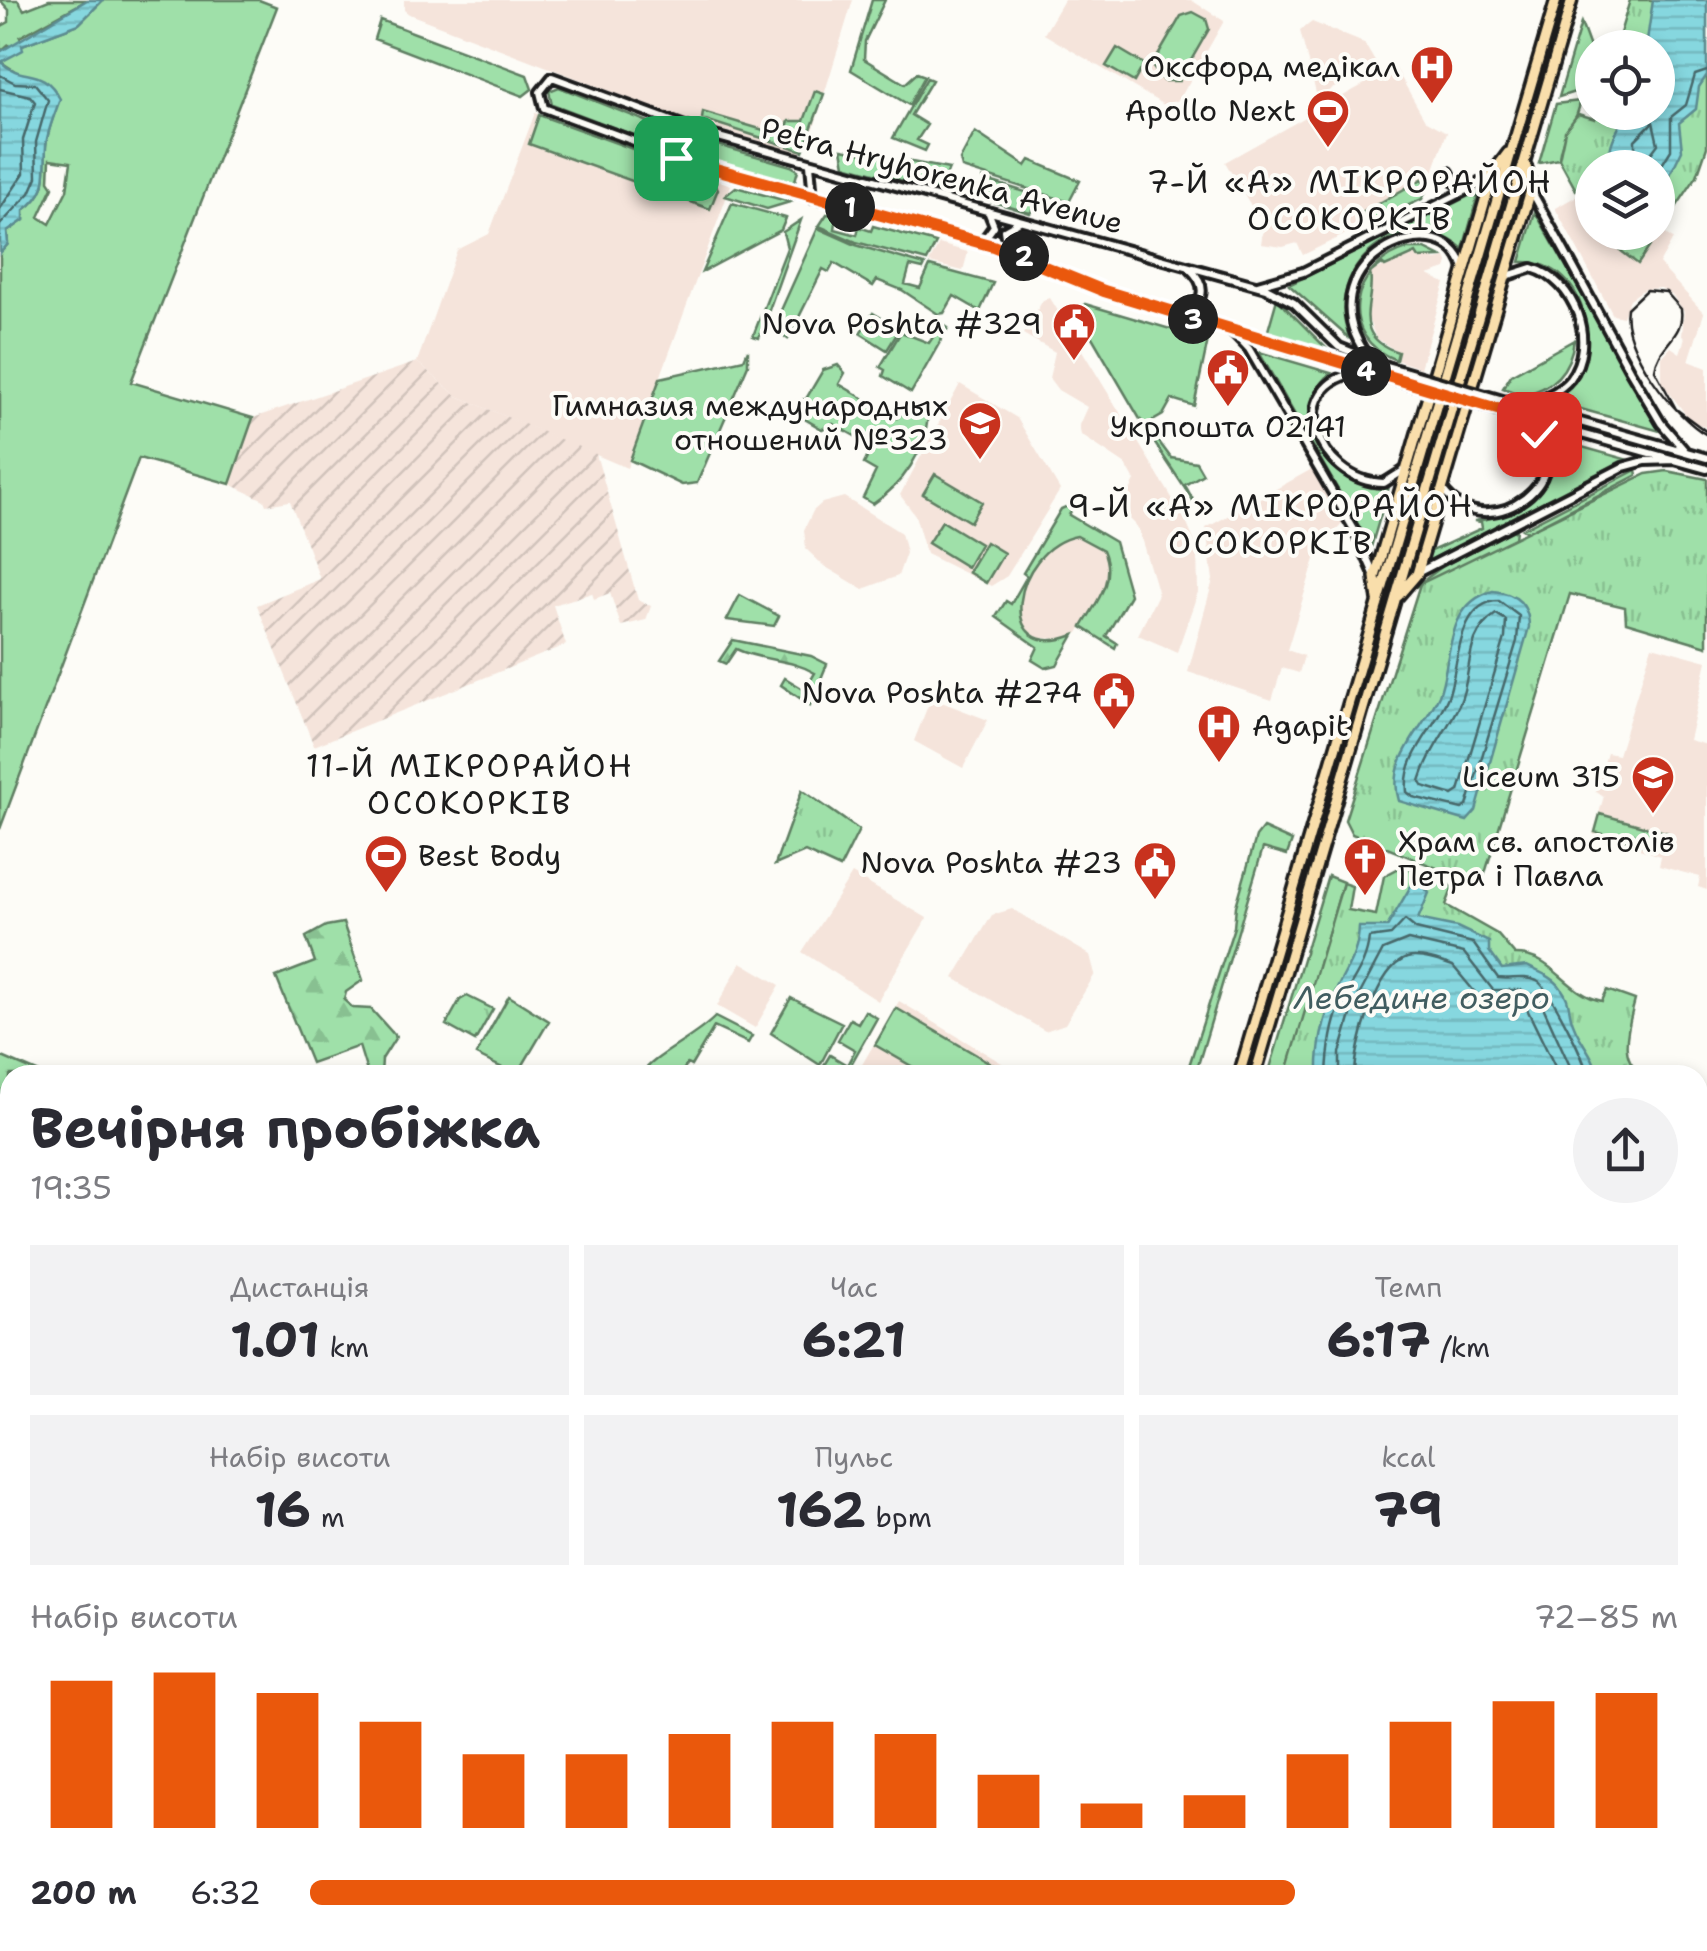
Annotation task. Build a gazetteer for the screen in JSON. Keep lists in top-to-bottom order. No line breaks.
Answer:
{"streets":{"street":["Petra Hryhorenka Avenue"]},"districts":["7-Й «А» МІКРОРАЙОН ОСОКОРКІВ","9-Й «А» МІКРОРАЙОН ОСОКОРКІВ","11-Й МІКРОРАЙОН ОСОКОРКІВ"],"water":["Лебедине озеро"],"places":{"hospital":["Оксфорд медікал","Agapit"],"sports":["Apollo Next","Best Body"],"public building":["Nova Poshta #329","Укрпошта 02141","Nova Poshta #274","Nova Poshta #23"],"school or university":["Гимназия международных отношений №323","Liceum 315"],"church":["Храм св. апостолів Петра і Павла"]},"page":{"pins":["1","2","3","4"],"heading":["Вечірня пробіжка","19:35"],"stats":[["Дистанція","1.01 km"],["Час","6:21"],["Темп","6:17 /km"],["Набір висоти","16 m"],["Пульс","162 bpm"],["kcal","79"]],"chart":["Набір висоти","72–85 m"],"list":[{"name":"200 m","note":"6:32"}]}}
